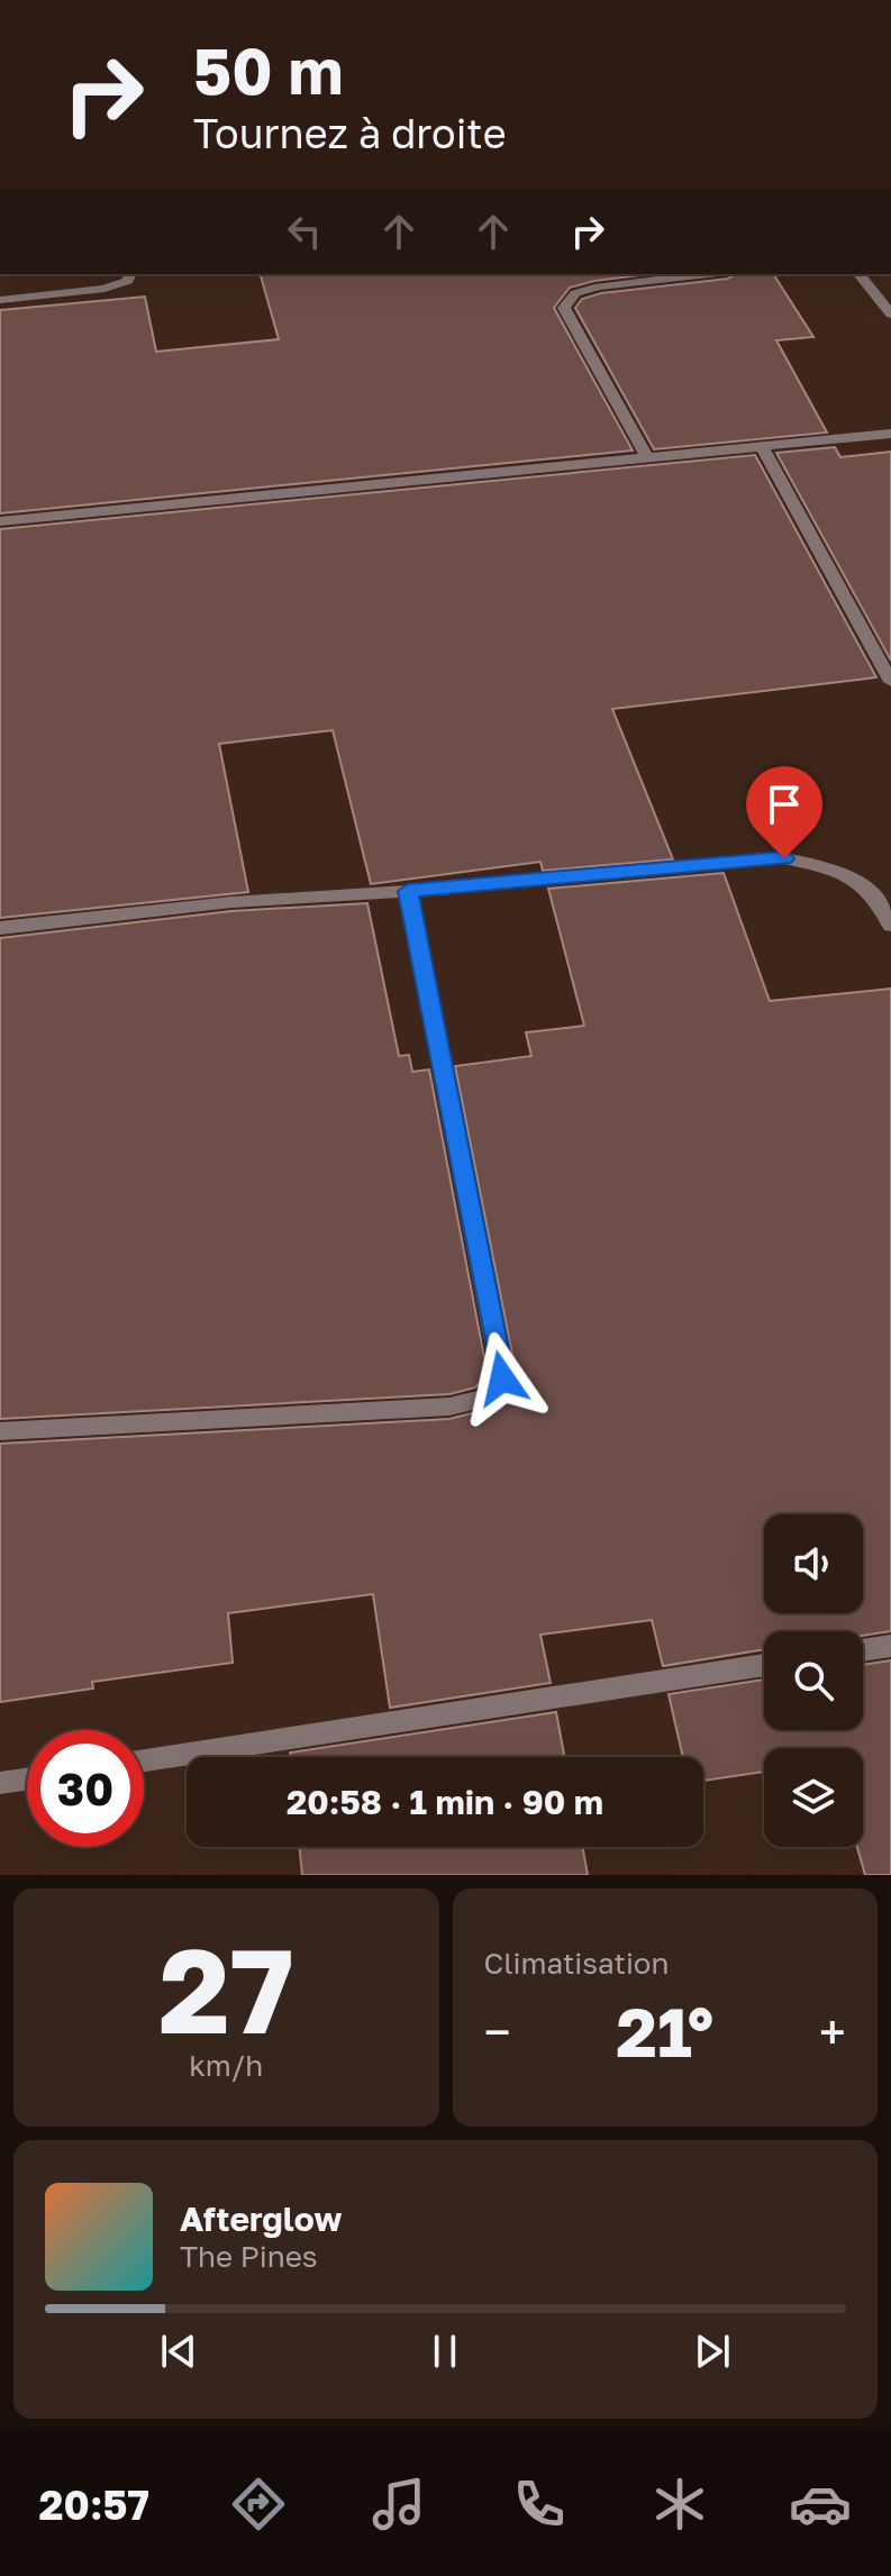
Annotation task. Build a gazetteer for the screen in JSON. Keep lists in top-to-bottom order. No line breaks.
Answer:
{"page":{"turn":["50 m","Tournez à droite"],"limit":"30","trip":"20:58 · 1 min · 90 m","tile":[["27","km/h"],"Climatisation"],"heat":["−","21°","+"],"song":["Afterglow","The Pines"],"tabs":"20:57"}}
